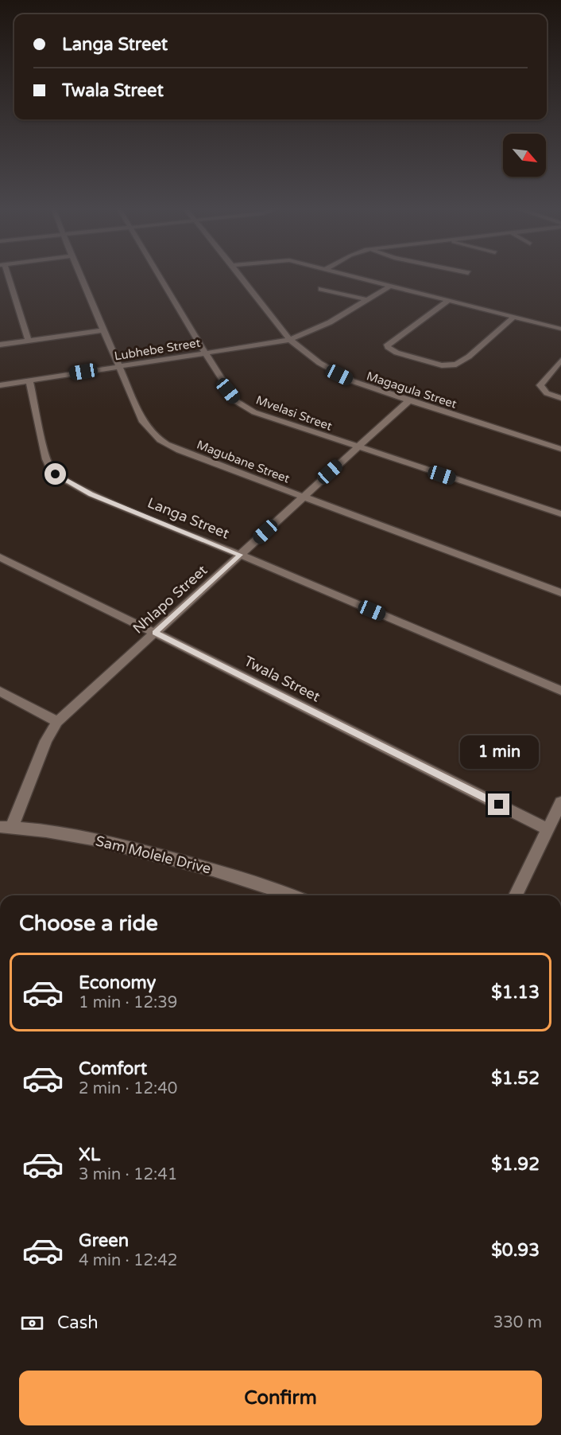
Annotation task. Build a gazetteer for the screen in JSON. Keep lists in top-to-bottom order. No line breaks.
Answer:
{"streets":{"street":["Lubhebe Street","Magagula Street","Mvelasi Street","Magubane Street","Langa Street","Nhlapo Street","Twala Street","Sam Molele Drive"]},"crossings":[["Lubhebe Street","Magagula Street"],["Lubhebe Street","Mvelasi Street"],["Lubhebe Street","Magubane Street"],["Lubhebe Street","Langa Street"],["Magagula Street","Nhlapo Street"],["Mvelasi Street","Nhlapo Street"],["Magubane Street","Nhlapo Street"],["Langa Street","Nhlapo Street"],["Nhlapo Street","Twala Street"],["Nhlapo Street","Sam Molele Drive"]],"north":"bottom right","page":{"banner":["Langa Street","Twala Street"],"bubble":"1 min","heading":"Choose a ride","list":[{"name":"Economy","note":"1 min · 12:39","value":"$1.13"},{"name":"Comfort","note":"2 min · 12:40","value":"$1.52"},{"name":"XL","note":"3 min · 12:41","value":"$1.92"},{"name":"Green","note":"4 min · 12:42","value":"$0.93"}],"pay":["Cash","330 m"],"buttons":"Confirm"}}
